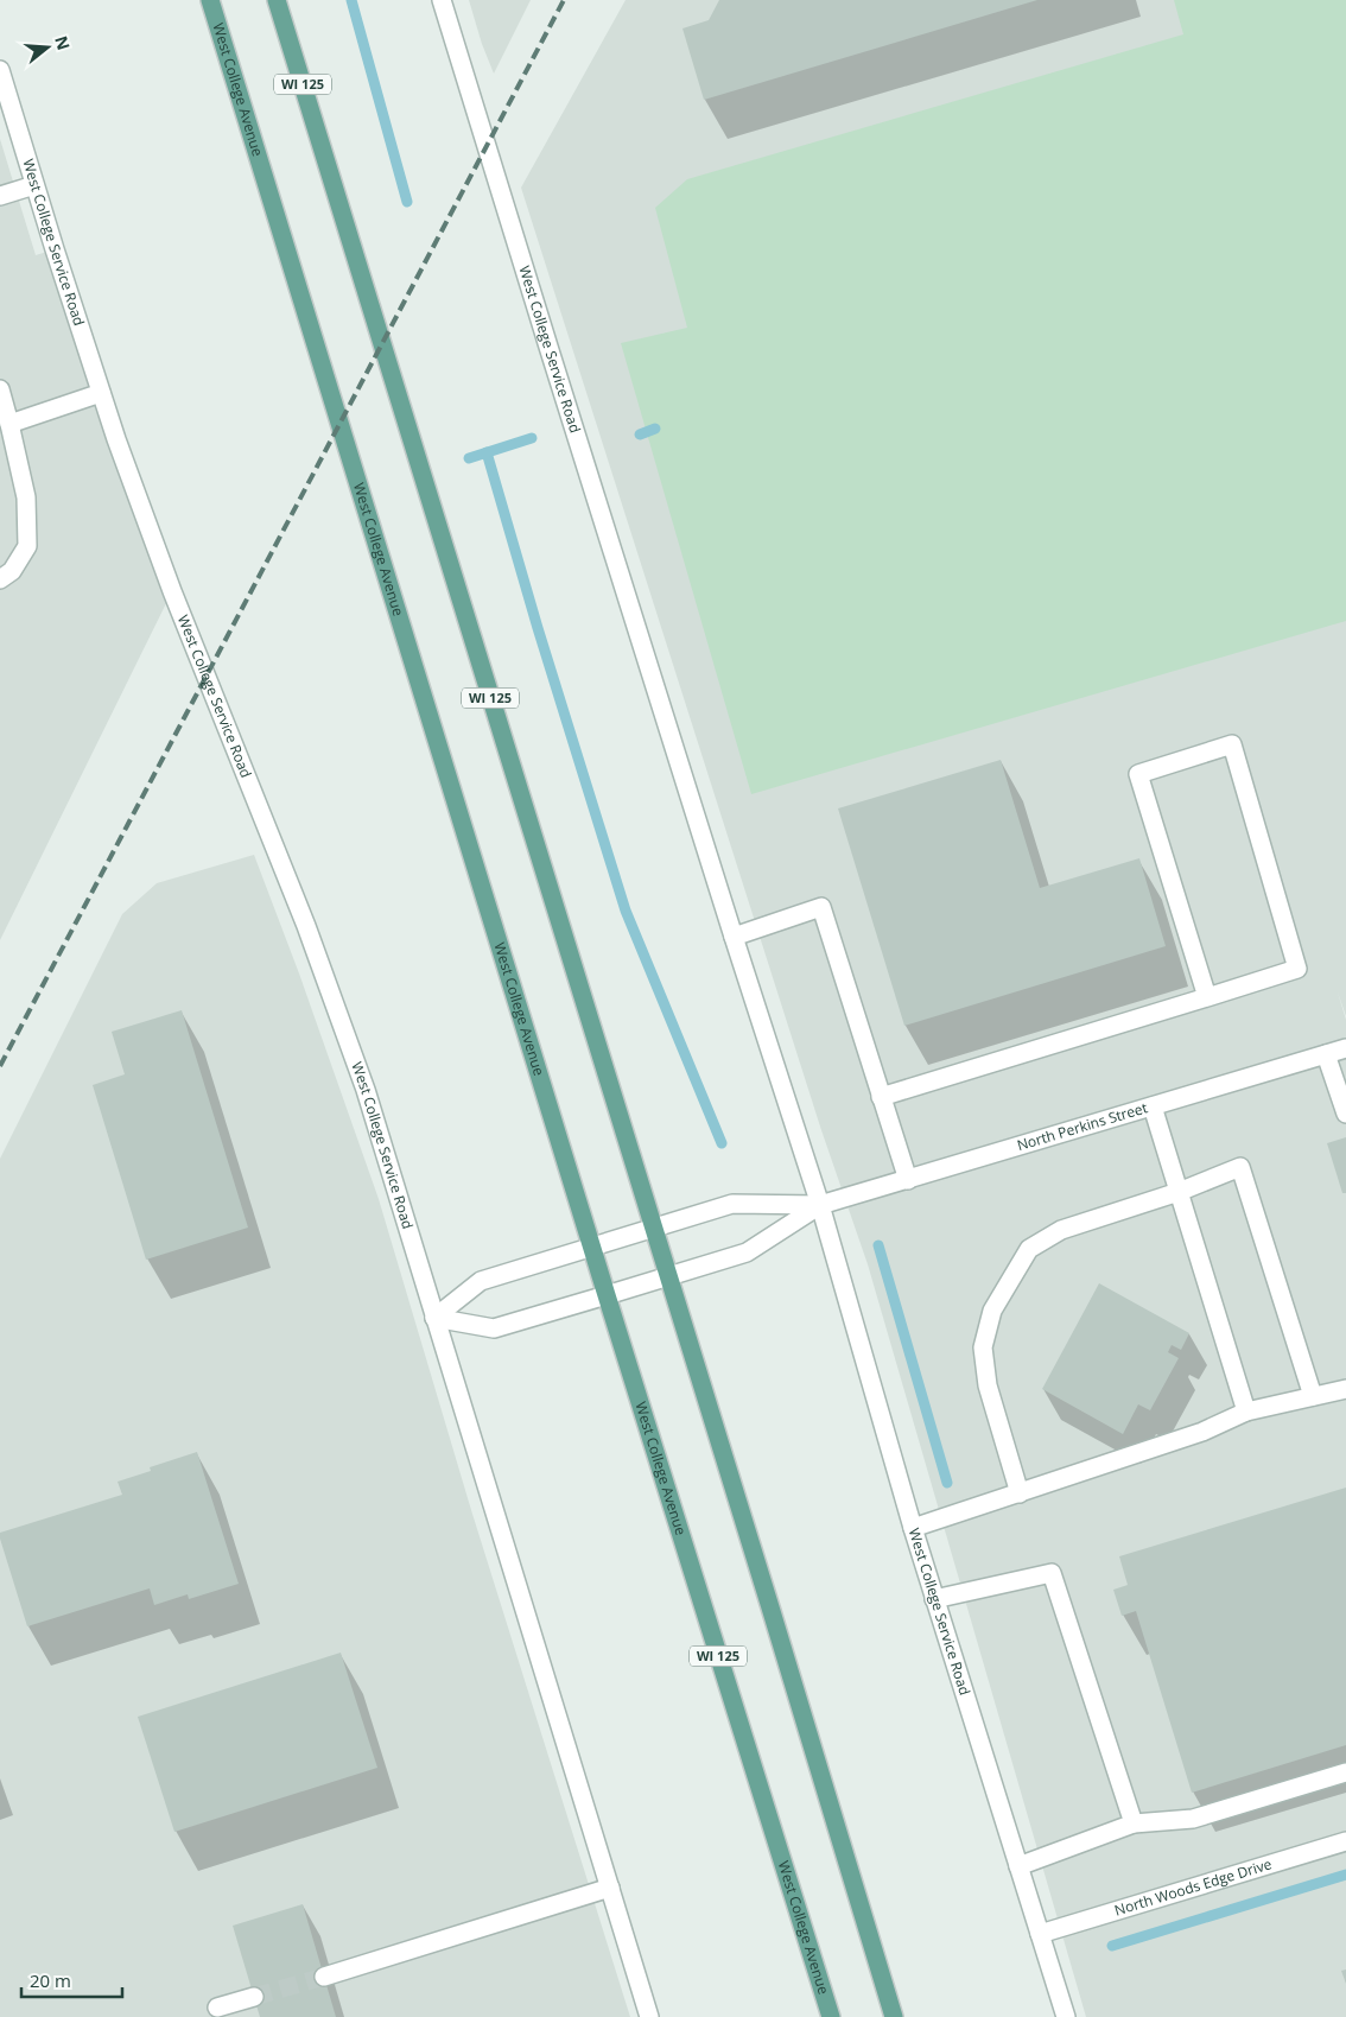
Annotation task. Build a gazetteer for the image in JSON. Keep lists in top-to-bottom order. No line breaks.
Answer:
{"streets":{"main road":["WI 125","West College Avenue"],"street":["West College Service Road","North Perkins Street","North Woods Edge Drive"]},"crossings":[["West College Service Road","North Perkins Street"],["West College Service Road","North Woods Edge Drive"]],"scale_bar":"20 m","north":"right"}
